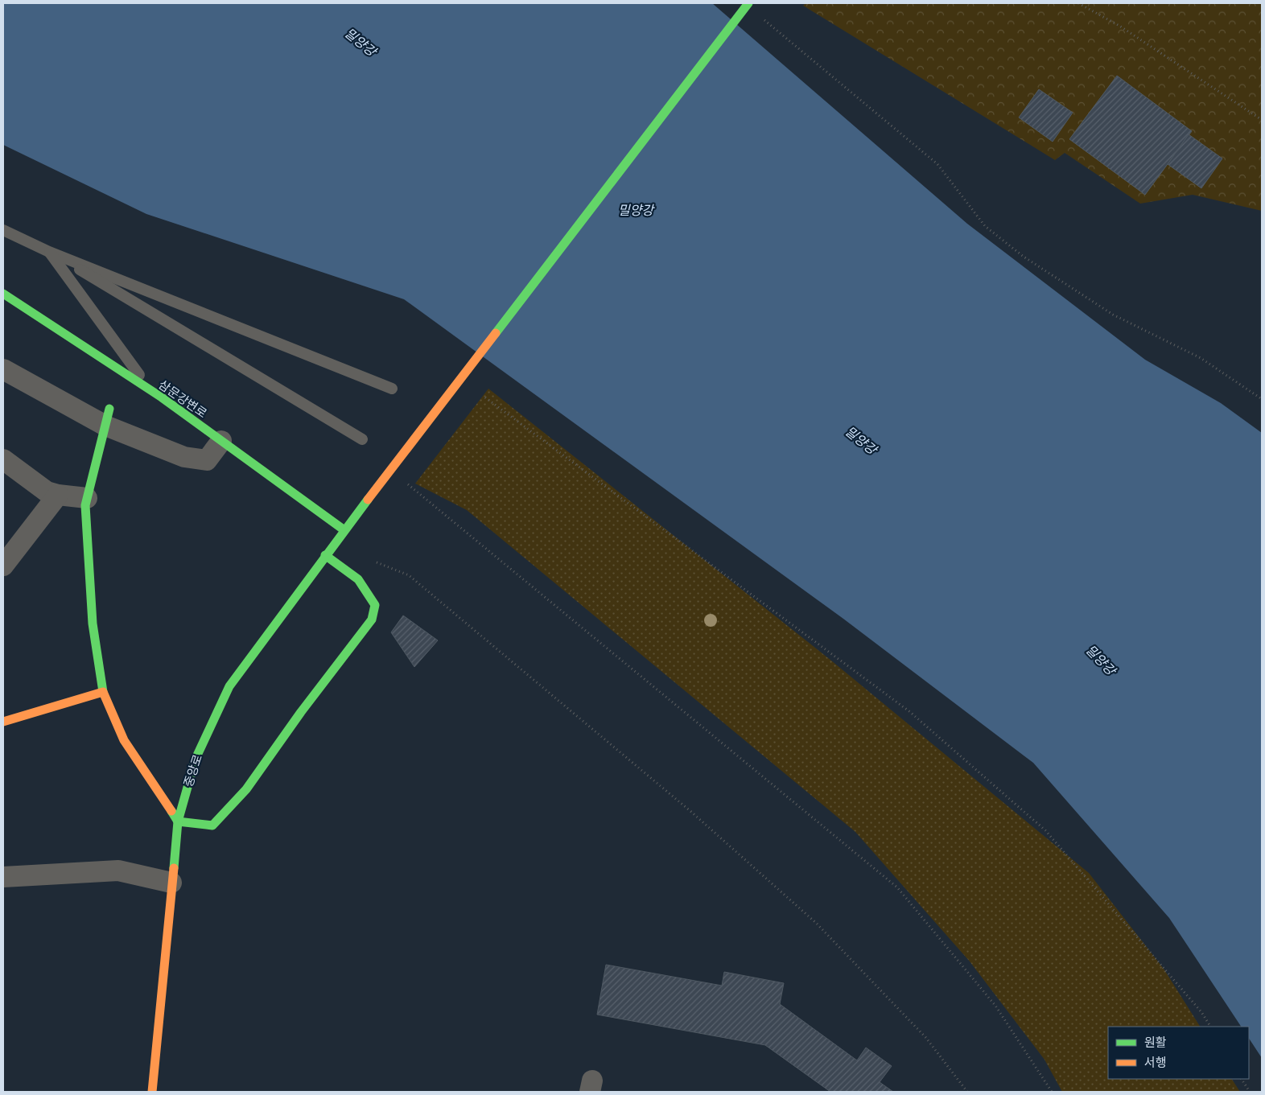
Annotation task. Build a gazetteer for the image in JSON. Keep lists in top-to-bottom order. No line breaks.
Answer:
{"streets":{"street":["삼문강변로","중앙로"]},"crossings":[["삼문강변로","중앙로"]],"water":["밀양강"],"legend":["원활","서행"]}
